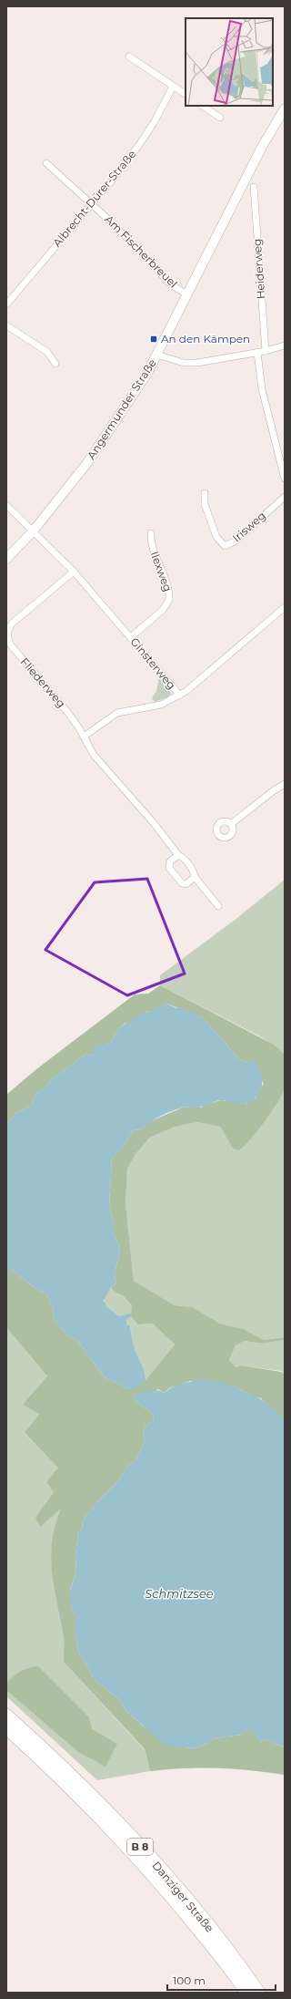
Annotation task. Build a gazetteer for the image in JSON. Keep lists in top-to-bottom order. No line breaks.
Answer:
{"streets":{"highway":["B 8","Danziger Straße"],"main road":["Angermunder Straße"],"street":["Albrecht-Dürer-Straße","Am Fischerbreuel","Heiderweg","Irisweg","Ilexweg","Ginsterweg","Fliederweg"]},"crossings":[["Albrecht-Dürer-Straße","Am Fischerbreuel"],["Am Fischerbreuel","Angermunder Straße"],["Angermunder Straße","Ginsterweg"],["Ilexweg","Ginsterweg"],["Ginsterweg","Fliederweg"]],"water":["Schmitzsee"],"places":{"transit":["An den Kämpen"]},"scale_bar":"100 m"}
